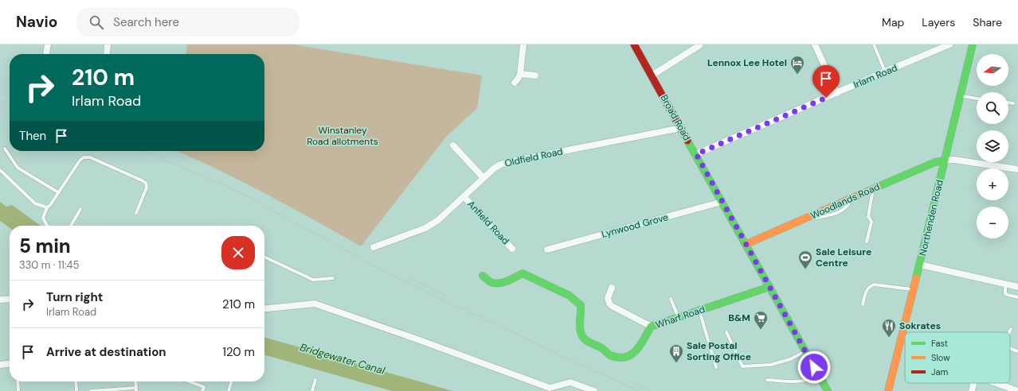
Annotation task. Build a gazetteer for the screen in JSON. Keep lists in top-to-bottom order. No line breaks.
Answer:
{"streets":{"street":["Irlam Road","Broad Road","Oldfield Road","Woodlands Road","Northenden Road","Anfield Road","Lynwood Grove","Wharf Road"]},"crossings":[["Irlam Road","Broad Road"],["Broad Road","Oldfield Road"],["Broad Road","Woodlands Road"],["Broad Road","Lynwood Grove"],["Broad Road","Wharf Road"],["Oldfield Road","Anfield Road"],["Woodlands Road","Northenden Road"]],"water":["Bridgewater Canal"],"parks":["Winstanley Road allotments"],"places":{"hotel":["Lennox Lee Hotel"],"sports":["Sale Leisure Centre"],"supermarket":["B&M"],"restaurant":["Sokrates"],"building":["Sale Postal Sorting Office"]},"legend":["Fast","Slow","Jam"],"north":"left","page":{"header":"Navio","search":"Search here","nav":["Map","Layers","Share"],"map_buttons":["+","−"],"turn":["210 m","Irlam Road"],"then":"Then","heading":["5 min","330 m · 11:45"],"list":[{"name":"Turn right","note":"Irlam Road","value":"210 m"},{"name":"Arrive at destination","value":"120 m"}]}}
